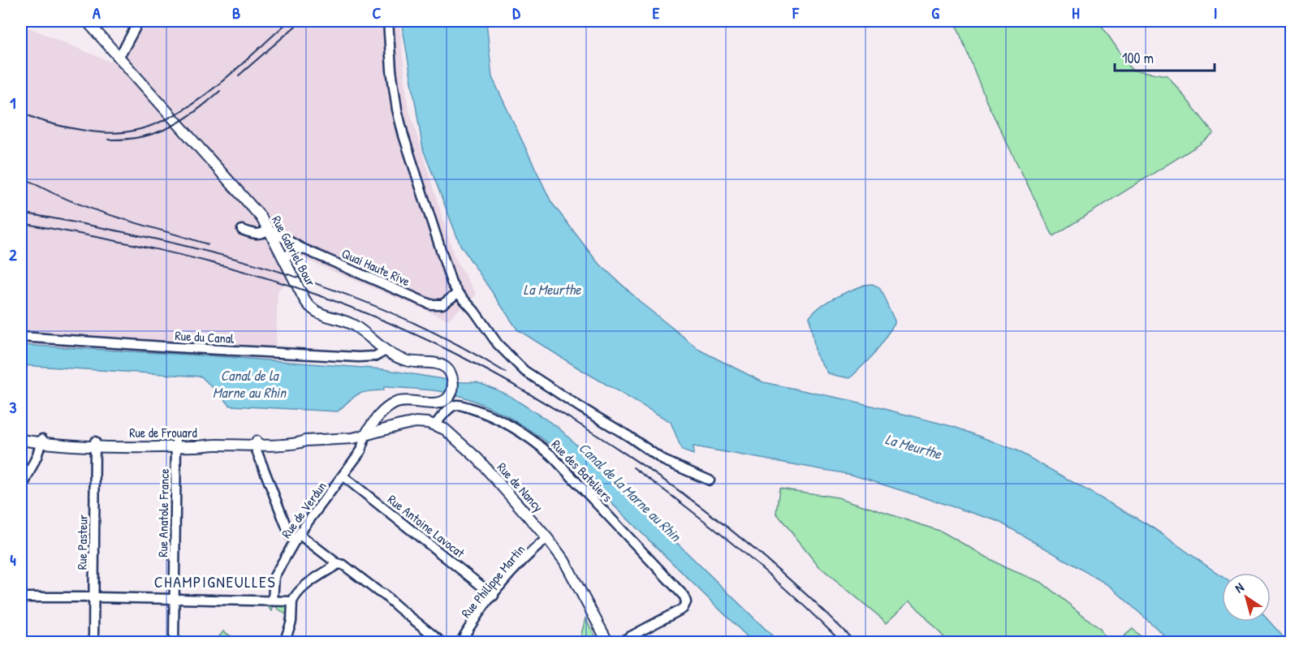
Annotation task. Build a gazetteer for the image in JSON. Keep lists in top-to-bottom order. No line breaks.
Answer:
{"streets":{"main road":["Rue Gabriel Bour","Rue de Frouard","Rue de Nancy"],"street":["Quai Haute Rive","Rue du Canal","Rue des Bateliers","Rue de Verdun","Rue Anatole France","Rue Antoine Lavocat","Rue Pasteur","Rue Philippe Martin"]},"crossings":[["Rue Gabriel Bour","Quai Haute Rive"],["Rue Gabriel Bour","Rue du Canal"],["Rue de Frouard","Rue de Verdun"],["Rue de Frouard","Rue Anatole France"],["Rue de Frouard","Rue Pasteur"],["Rue des Bateliers","Rue de Nancy"],["Rue de Nancy","Rue Philippe Martin"],["Rue de Verdun","Rue Antoine Lavocat"],["Rue Antoine Lavocat","Rue Philippe Martin"]],"districts":["CHAMPIGNEULLES"],"water":["La Meurthe","Canal de la Marne au Rhin"],"scale_bar":"100 m","north":"top left","grid":{"columns":["A","B","C","D","E","F","G","H","I"],"rows":["1","2","3","4"]}}
